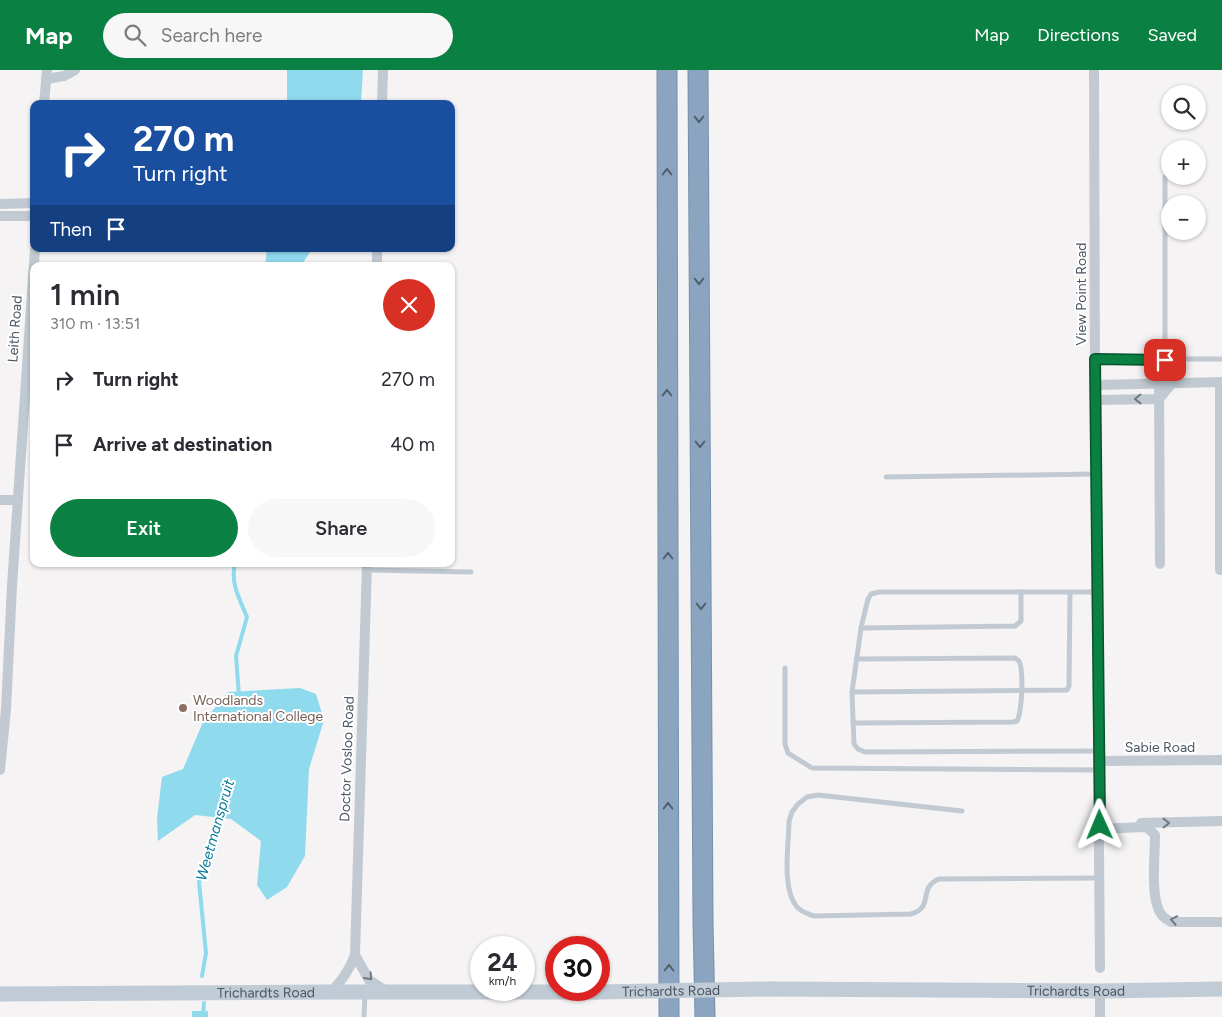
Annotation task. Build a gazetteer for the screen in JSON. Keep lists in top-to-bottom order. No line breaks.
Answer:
{"streets":{"street":["View Point Road","Leith Road","Sabie Road","Doctor Vosloo Road","Trichardts Road"]},"crossings":[["View Point Road","Sabie Road"],["Doctor Vosloo Road","Trichardts Road"]],"water":["Weetmanspruit"],"places":["Woodlands International College"],"page":{"header":"Map","search":"Search here","nav":["Map","Directions","Saved"],"map_buttons":["+","−"],"turn":["270 m","Turn right"],"then":"Then","heading":["1 min","310 m · 13:51"],"list":[{"name":"Turn right","value":"270 m"},{"name":"Arrive at destination","value":"40 m"}],"buttons":["Exit","Share"],"speed":"24 km/h","limit":"30"}}
